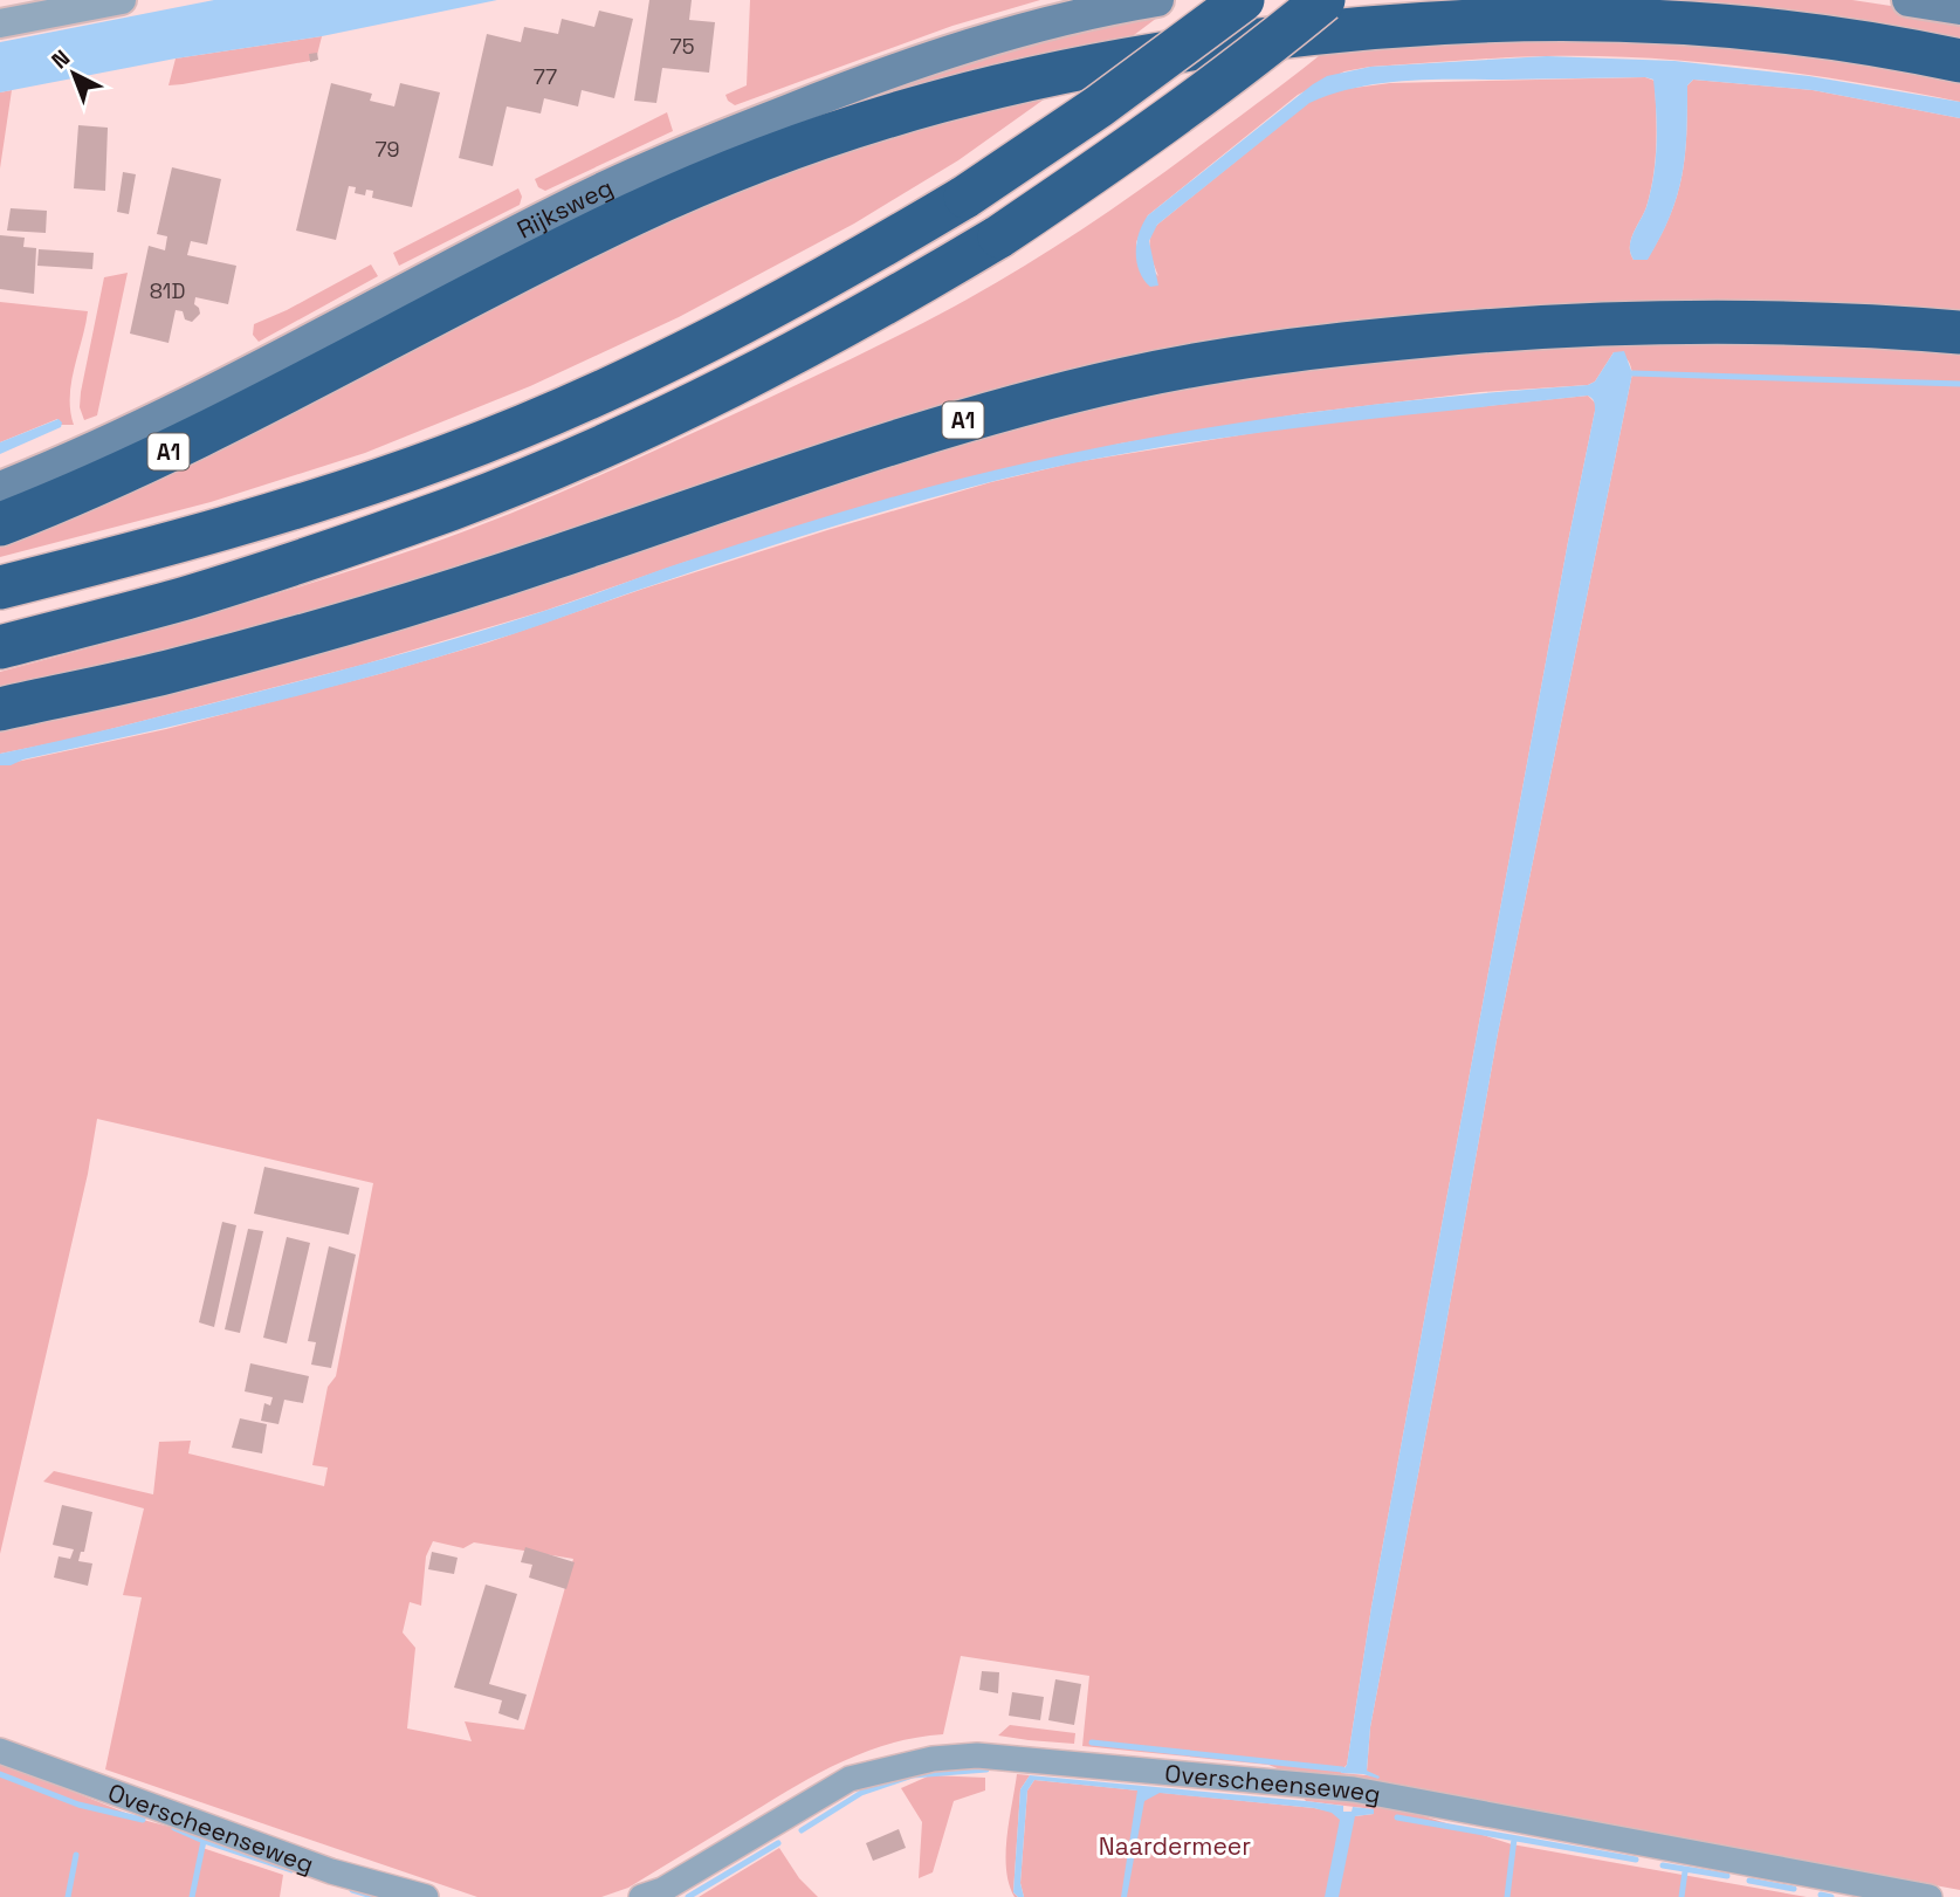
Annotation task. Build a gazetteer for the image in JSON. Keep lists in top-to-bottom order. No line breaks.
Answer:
{"streets":{"highway":["A1"],"main road":["Rijksweg"],"street":["Overscheenseweg"]},"parks":["Naardermeer"],"house_numbers":["75","77","79","81D"],"north":"top left"}
